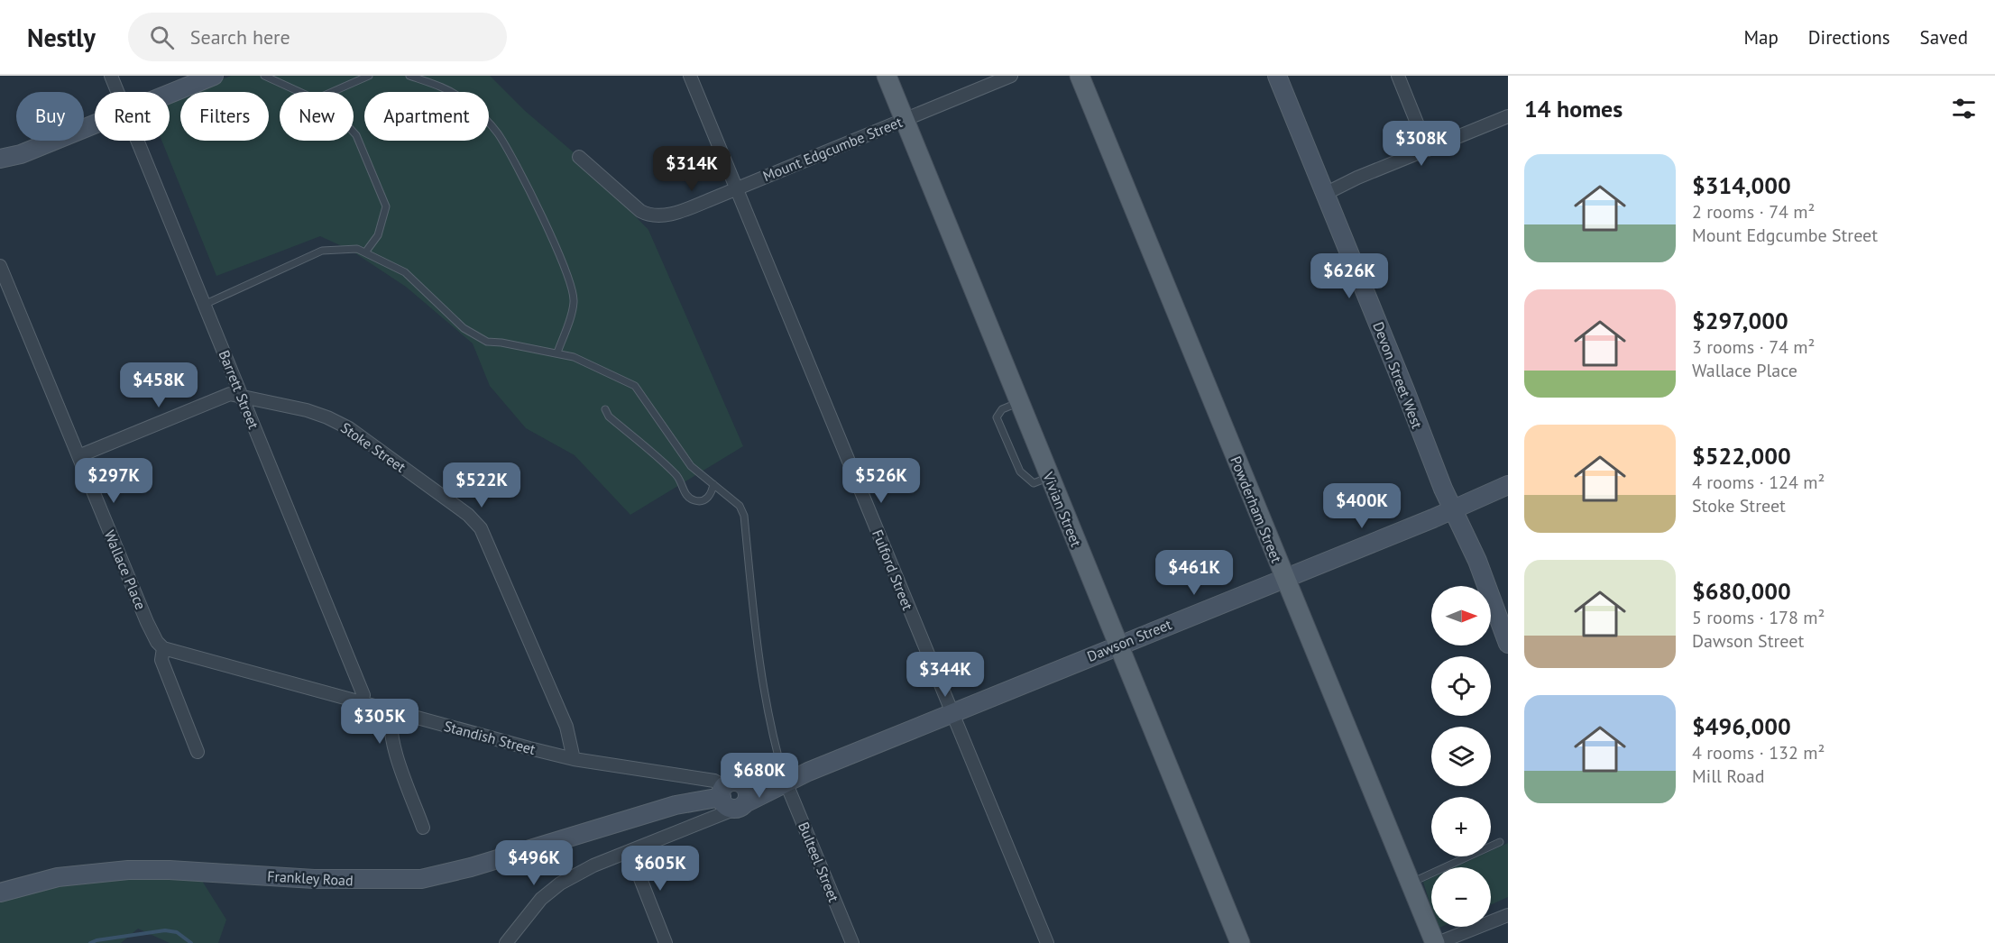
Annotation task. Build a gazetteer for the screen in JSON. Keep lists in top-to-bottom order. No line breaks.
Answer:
{"streets":{"main road":["Vivian Street","Powderham Street"],"street":["Mount Edgcumbe Street","Devon Street West","Barrett Street","Stoke Street","Wallace Place","Fulford Street","Dawson Street","Standish Street","Bulteel Street","Frankley Road"]},"crossings":[["Mount Edgcumbe Street","Vivian Street"],["Mount Edgcumbe Street","Fulford Street"],["Devon Street West","Dawson Street"],["Barrett Street","Stoke Street"],["Barrett Street","Standish Street"],["Stoke Street","Wallace Place"],["Stoke Street","Standish Street"],["Vivian Street","Dawson Street"],["Powderham Street","Dawson Street"],["Wallace Place","Standish Street"],["Fulford Street","Dawson Street"],["Dawson Street","Standish Street"],["Dawson Street","Bulteel Street"],["Dawson Street","Frankley Road"]],"north":"right","page":{"header":"Nestly","search":"Search here","nav":["Map","Directions","Saved"],"heading":"14 homes","chip":["Buy","Rent","Filters","New","Apartment"],"price":["$308K","$314K","$626K","$458K","$297K","$526K","$522K","$400K","$461K","$344K","$305K","$680K","$496K","$605K"],"list":[{"name":"$314,000","note":"2 rooms · 74 m² · Mount Edgcumbe Street"},{"name":"$297,000","note":"3 rooms · 74 m² · Wallace Place"},{"name":"$522,000","note":"4 rooms · 124 m² · Stoke Street"},{"name":"$680,000","note":"5 rooms · 178 m² · Dawson Street"},{"name":"$496,000","note":"4 rooms · 132 m² · Mill Road"}],"map_buttons":["+","−"]}}
